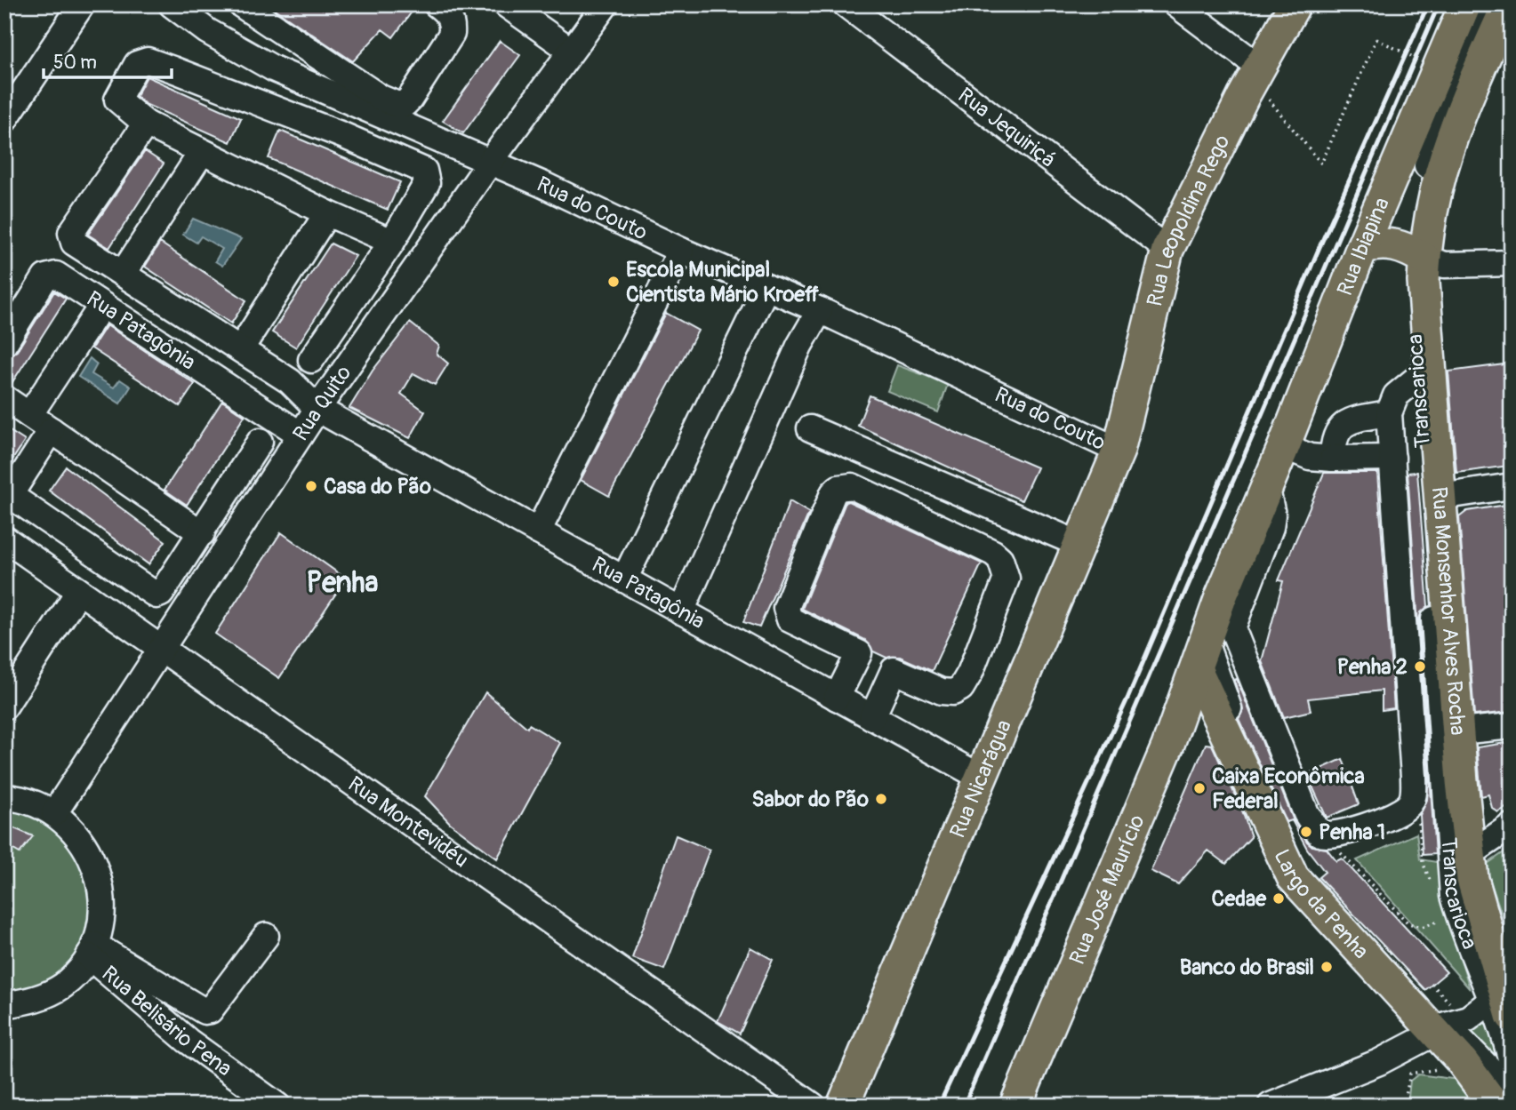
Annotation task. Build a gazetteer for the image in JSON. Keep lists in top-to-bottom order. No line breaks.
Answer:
{"streets":{"main road":["Rua Leopoldina Rego","Rua Ibiapina","Rua Monsenhor Alves Rocha","Rua Nicarágua","Rua José Maurício","Largo da Penha"],"street":["Rua Jequiriçá","Rua do Couto","Rua Patagônia","Transcarioca","Rua Quito","Rua Montevidéu","Rua Belisário Pena"]},"crossings":[["Rua Jequiriçá","Rua Leopoldina Rego"],["Rua do Couto","Rua Leopoldina Rego"],["Rua do Couto","Rua Quito"],["Rua do Couto","Rua Nicarágua"],["Rua Leopoldina Rego","Rua Nicarágua"],["Rua Ibiapina","Rua José Maurício"],["Rua Ibiapina","Largo da Penha"],["Rua Patagônia","Rua Quito"],["Rua Patagônia","Rua Nicarágua"],["Transcarioca","Rua Monsenhor Alves Rocha"],["Rua Quito","Rua Montevidéu"],["Rua Monsenhor Alves Rocha","Largo da Penha"],["Rua José Maurício","Largo da Penha"]],"districts":["Penha"],"places":["Escola Municipal Cientista Mário Kroeff","Casa do Pão","Penha 2","Caixa Econômica Federal","Sabor do Pão","Penha 1","Cedae","Banco do Brasil"],"scale_bar":"50 m"}
